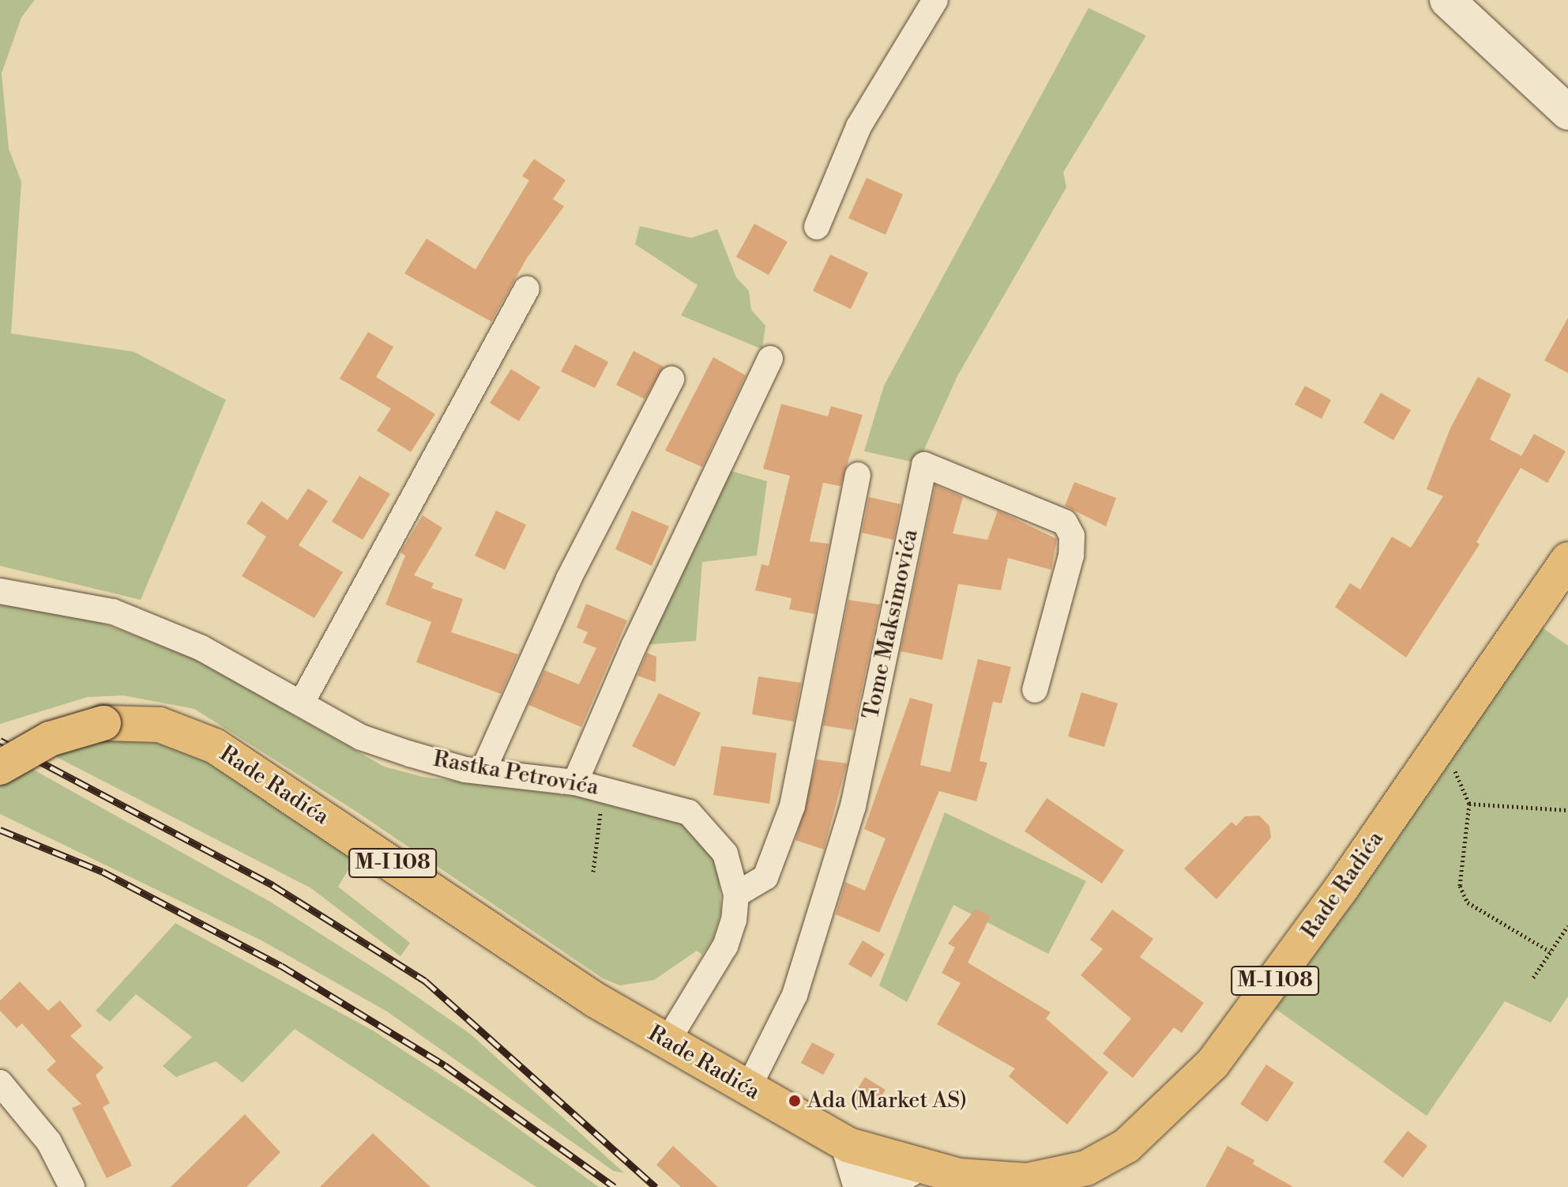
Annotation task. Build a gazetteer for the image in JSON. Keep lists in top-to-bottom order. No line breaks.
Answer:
{"streets":{"main road":["Rade Radića","M-I 108"],"street":["Tome Maksimovića","Rastka Petrovića"]},"crossings":[["Tome Maksimovića","Rade Radića"],["Rastka Petrovića","Rade Radića"]],"places":["Ada (Market AS)"]}
